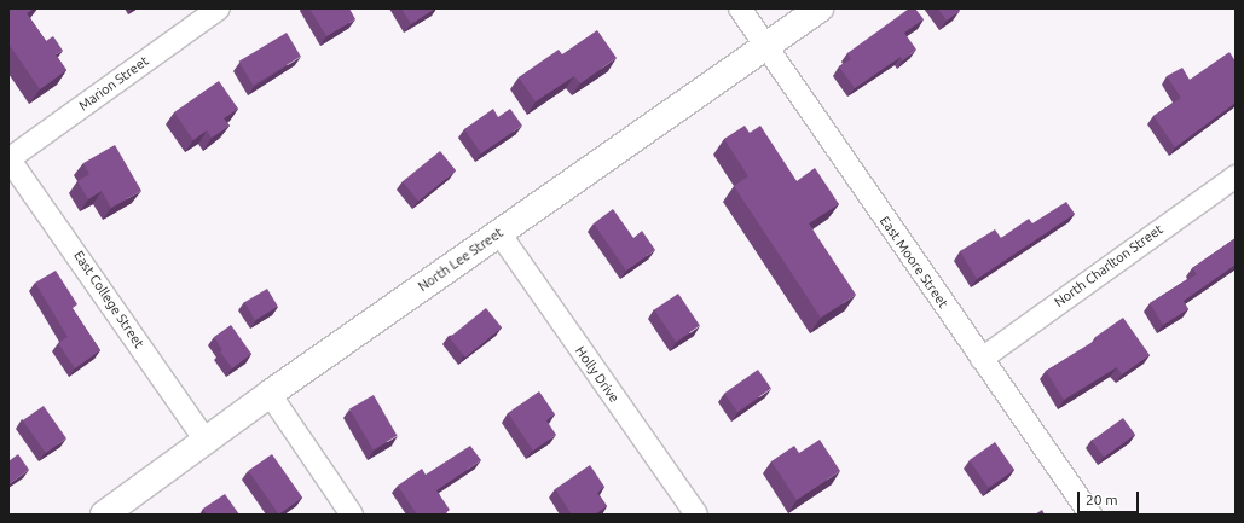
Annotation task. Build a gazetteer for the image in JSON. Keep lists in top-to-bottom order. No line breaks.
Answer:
{"streets":{"street":["Marion Street","North Lee Street","East Moore Street","North Charlton Street","East College Street","Holly Drive"]},"crossings":[["Marion Street","East College Street"],["North Lee Street","East Moore Street"],["North Lee Street","East College Street"],["North Lee Street","Holly Drive"],["East Moore Street","North Charlton Street"]],"scale_bar":"20 m"}
